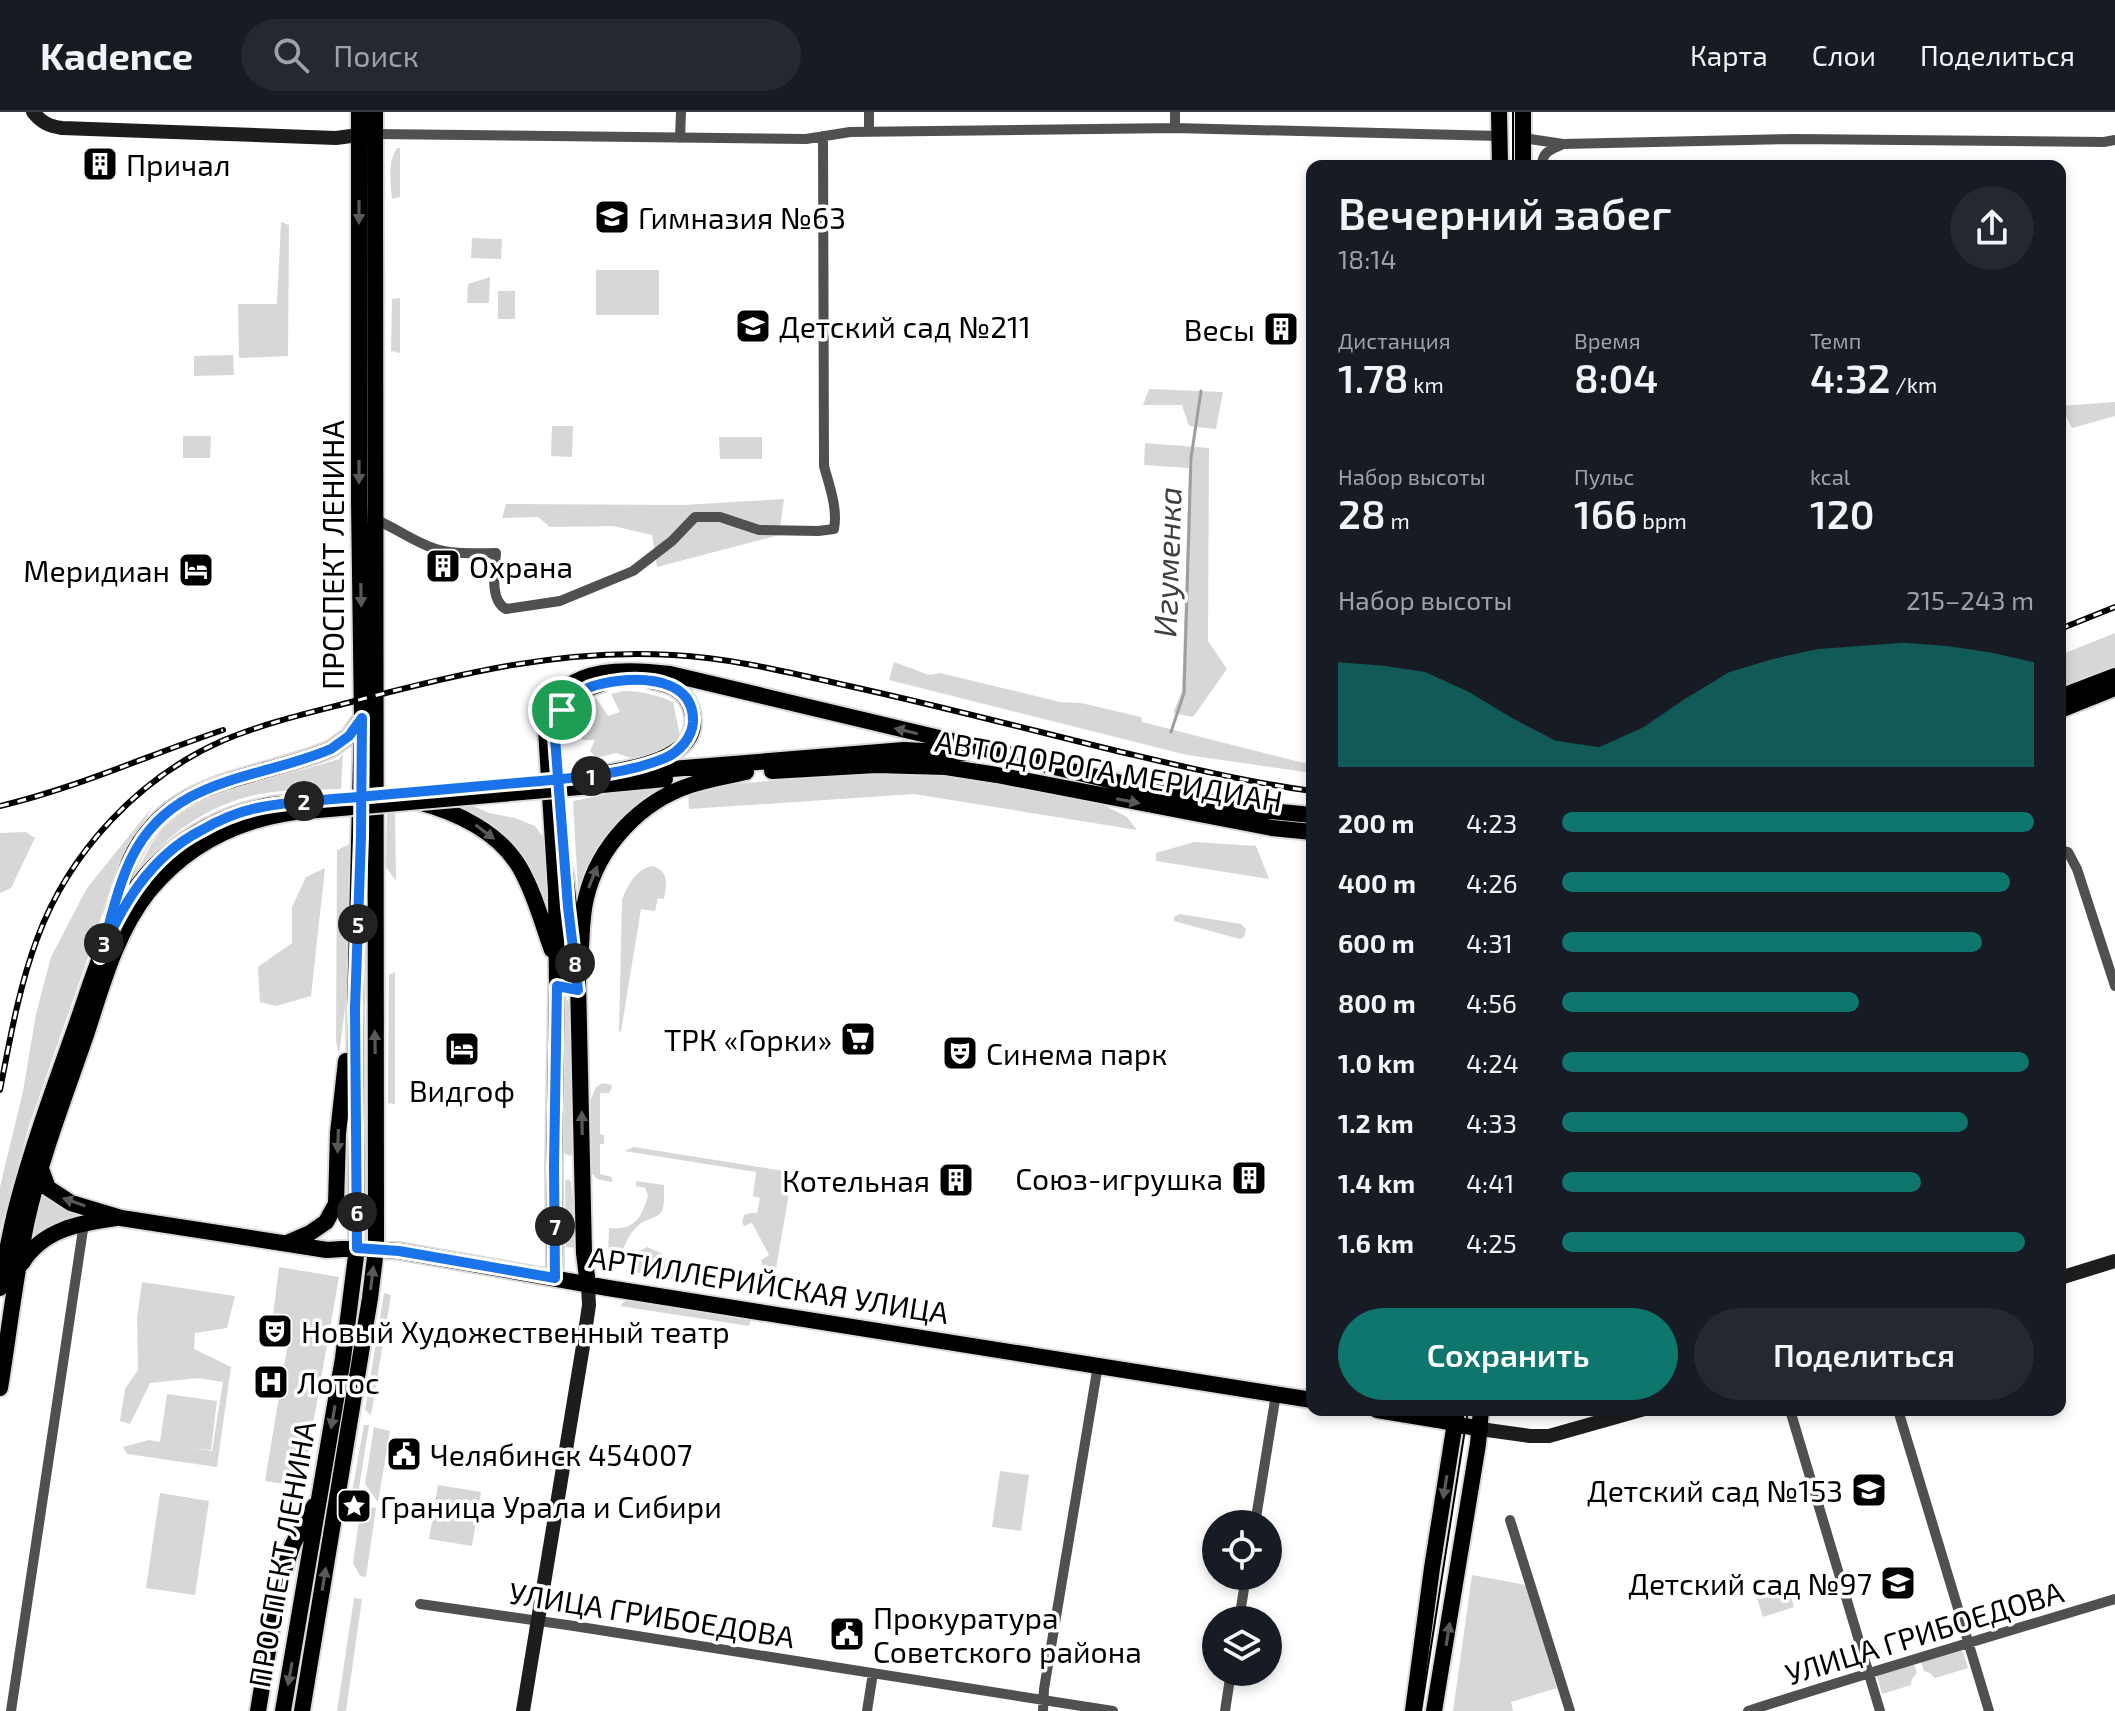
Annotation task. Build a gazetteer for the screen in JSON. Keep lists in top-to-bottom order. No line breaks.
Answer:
{"streets":{"main road":["ПРОСПЕКТ ЛЕНИНА","АВТОДОРОГА МЕРИДИАН","АРТИЛЛЕРИЙСКАЯ УЛИЦА"],"street":["УЛИЦА ГРИБОЕДОВА"]},"crossings":[["ПРОСПЕКТ ЛЕНИНА","АРТИЛЛЕРИЙСКАЯ УЛИЦА"],["АВТОДОРОГА МЕРИДИАН","АРТИЛЛЕРИЙСКАЯ УЛИЦА"]],"water":["Игуменка"],"places":{"building":["Причал","Весы","Охрана","Союз-игрушка","Котельная"],"school or university":["Гимназия №63","Детский сад №211","Детский сад №153","Детский сад №97"],"hotel":["Меридиан","Видгоф"],"supermarket":["ТРК «Горки»"],"theatre":["Синема парк","Новый Художественный театр"],"hospital":["Лотос"],"public building":["Челябинск 454007","Прокуратура Советского района"],"place":["Граница Урала и Сибири"]},"page":{"header":"Kadence","search":"Поиск","nav":["Карта","Слои","Поделиться"],"heading":["Вечерний забег","18:14"],"stats":[["Дистанция","1.78 km"],["Время","8:04"],["Темп","4:32 /km"],["Набор высоты","28 m"],["Пульс","166 bpm"],["kcal","120"]],"chart":["Набор высоты","215–243 m"],"pins":["1","2","5","3","8","6","7"],"list":[{"name":"200 m","note":"4:23"},{"name":"400 m","note":"4:26"},{"name":"600 m","note":"4:31"},{"name":"800 m","note":"4:56"},{"name":"1.0 km","note":"4:24"},{"name":"1.2 km","note":"4:33"},{"name":"1.4 km","note":"4:41"},{"name":"1.6 km","note":"4:25"}],"buttons":["Сохранить","Поделиться"]}}
